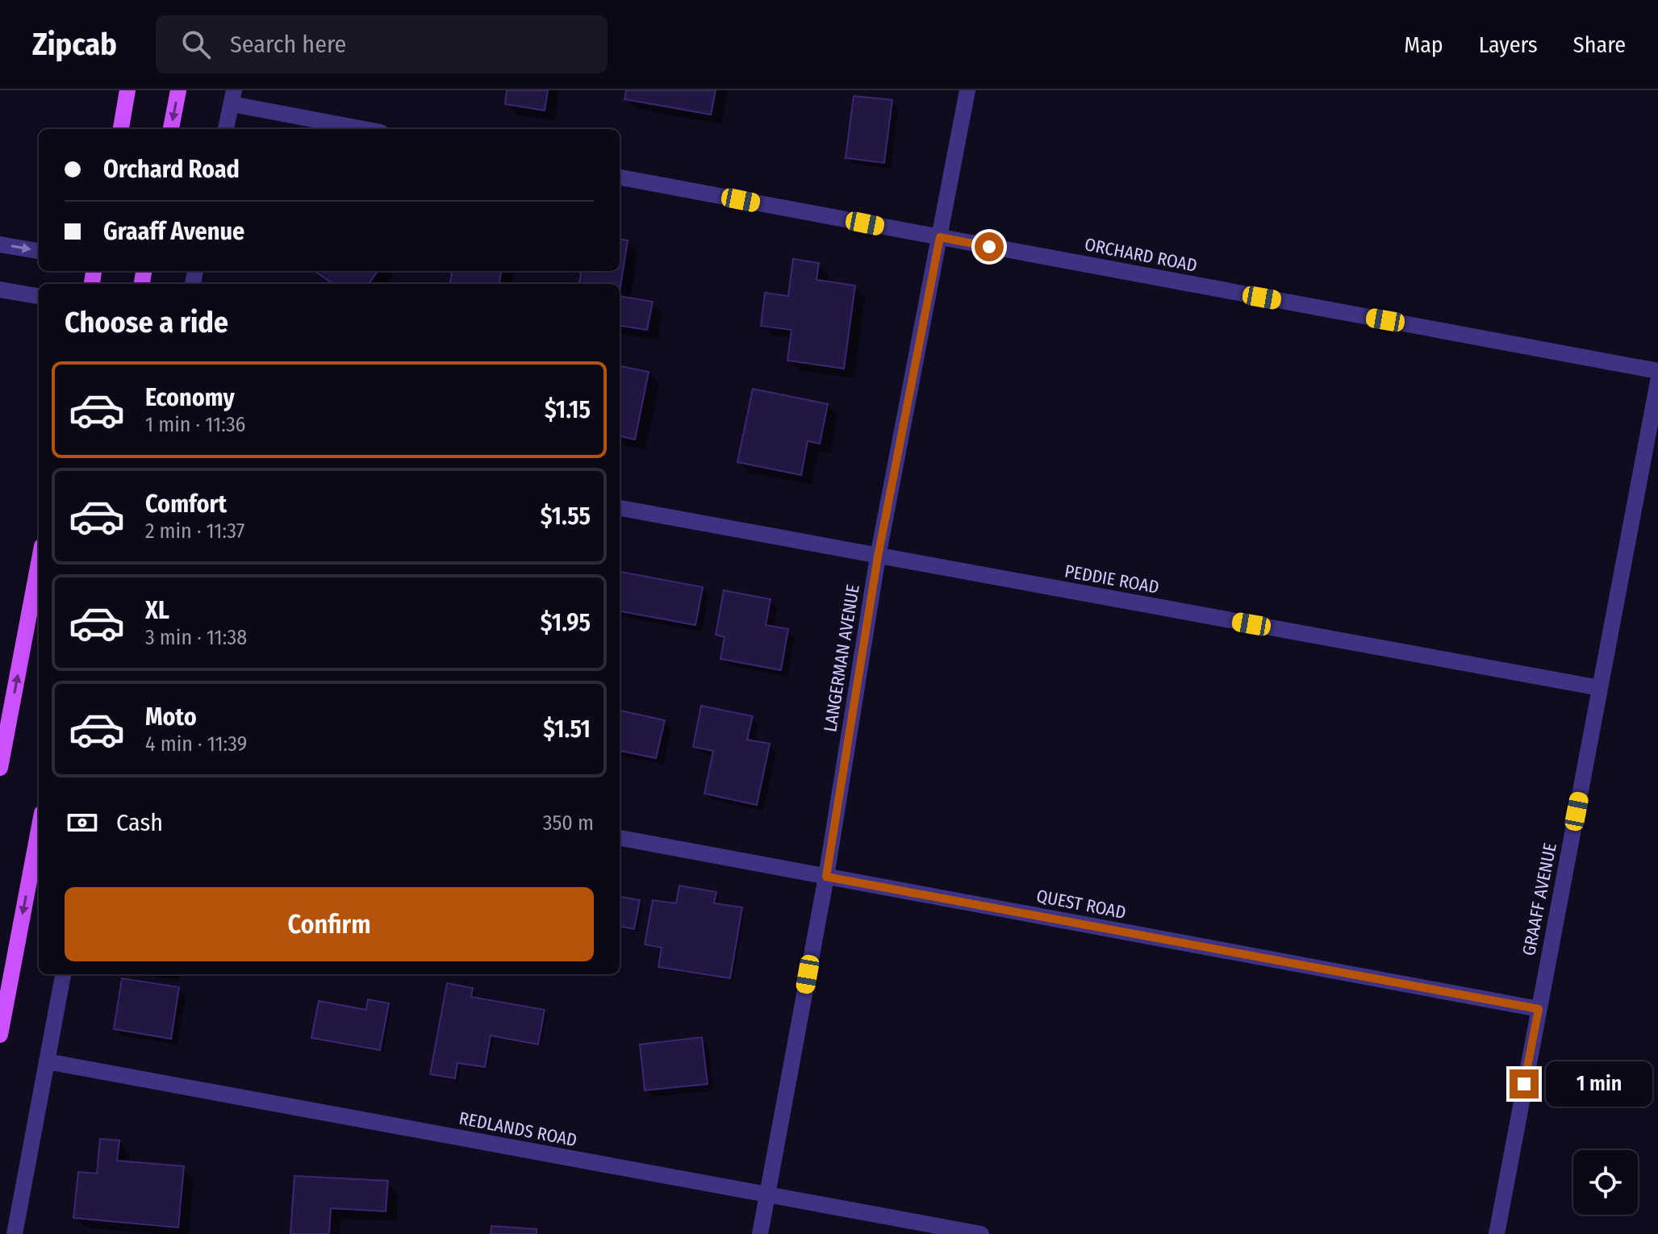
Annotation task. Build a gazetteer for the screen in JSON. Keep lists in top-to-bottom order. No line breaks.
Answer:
{"streets":{"street":["ORCHARD ROAD","PEDDIE ROAD","LANGERMAN AVENUE","GRAAFF AVENUE","QUEST ROAD","REDLANDS ROAD"]},"crossings":[["ORCHARD ROAD","LANGERMAN AVENUE"],["PEDDIE ROAD","LANGERMAN AVENUE"],["PEDDIE ROAD","GRAAFF AVENUE"],["LANGERMAN AVENUE","QUEST ROAD"],["LANGERMAN AVENUE","REDLANDS ROAD"],["GRAAFF AVENUE","QUEST ROAD"]],"page":{"header":"Zipcab","search":"Search here","nav":["Map","Layers","Share"],"banner":["Orchard Road","Graaff Avenue"],"heading":"Choose a ride","list":[{"name":"Economy","note":"1 min · 11:36","value":"$1.15"},{"name":"Comfort","note":"2 min · 11:37","value":"$1.55"},{"name":"XL","note":"3 min · 11:38","value":"$1.95"},{"name":"Moto","note":"4 min · 11:39","value":"$1.51"}],"pay":["Cash","350 m"],"buttons":"Confirm","bubble":"1 min"}}
